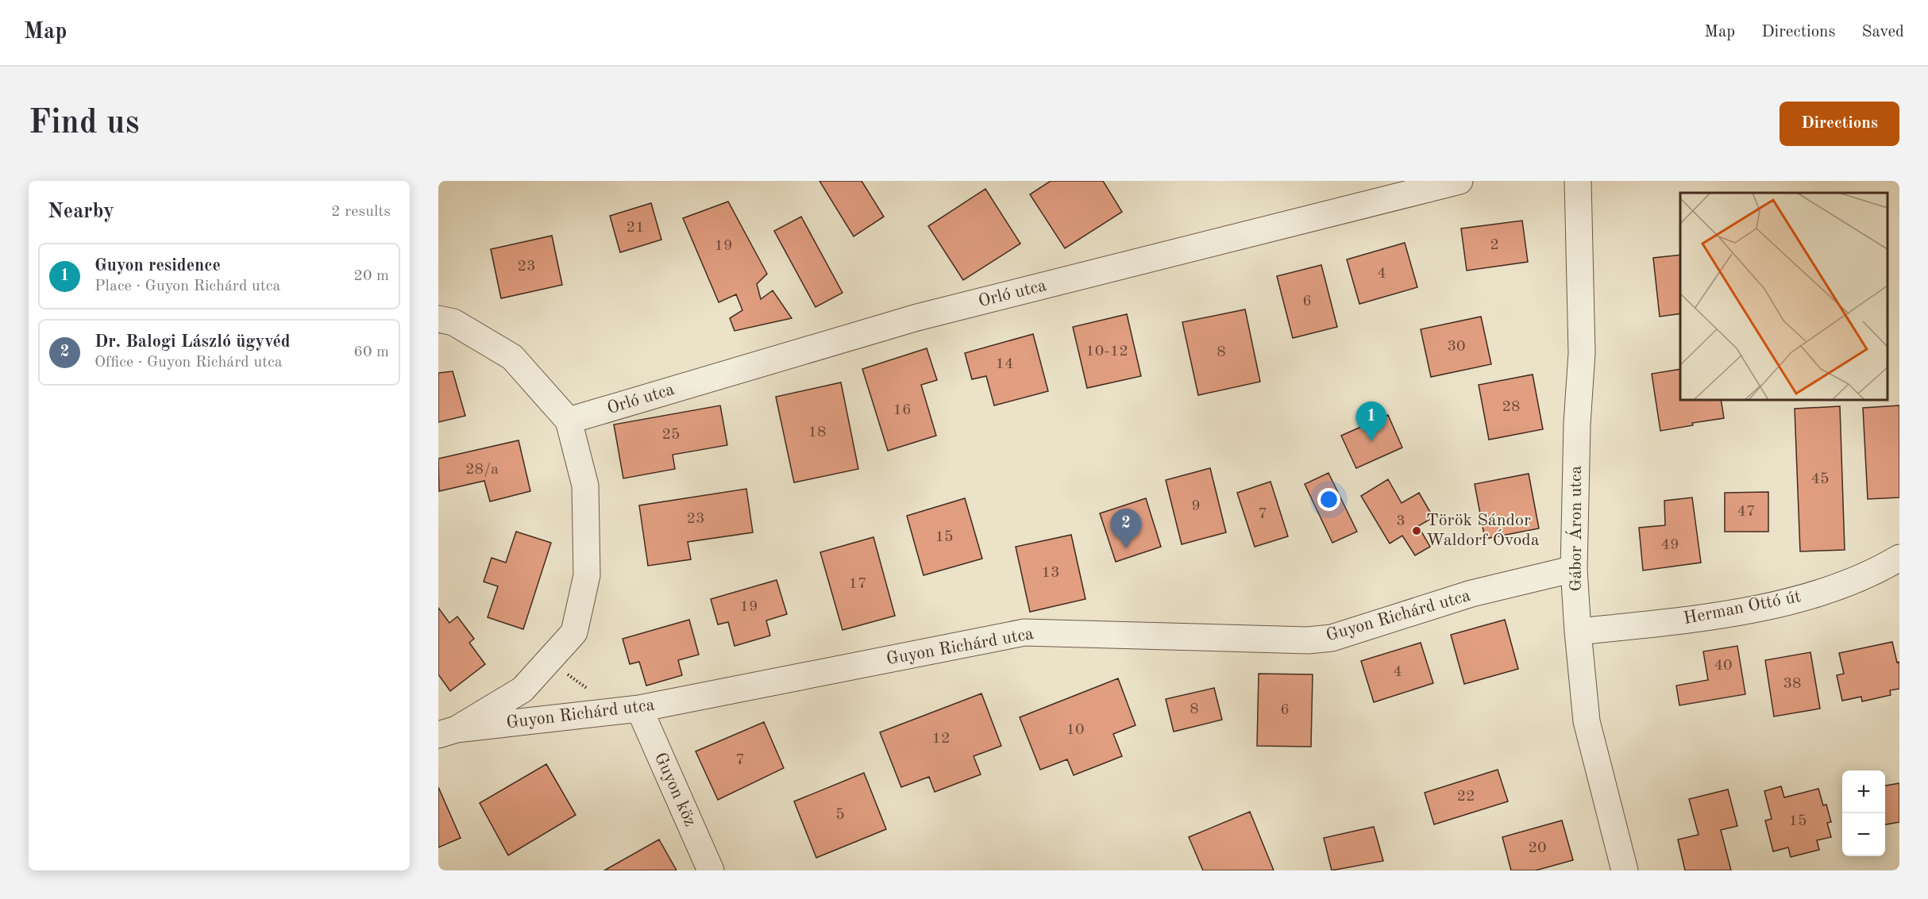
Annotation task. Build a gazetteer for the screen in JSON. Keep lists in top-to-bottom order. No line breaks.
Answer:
{"streets":{"street":["Orló utca","Gábor Áron utca","Herman Ottó út","Guyon Richárd utca","Guyon köz"]},"crossings":[["Gábor Áron utca","Herman Ottó út"],["Gábor Áron utca","Guyon Richárd utca"],["Guyon Richárd utca","Guyon köz"]],"places":["Török Sándor Waldorf Óvoda"],"house_numbers":["21","2","19","23","4","6","30","10-12","8","14","28","16","18","25","28/a","45","9","47","7","23","3","15","49","13","17","19","40","4","38","8","6","10","12","7","22","5","15","20"],"page":{"header":"Map","nav":["Map","Directions","Saved"],"buttons":"Directions","title":"Find us","heading":["Nearby","2 results"],"list":[{"mark":"1","name":"Guyon residence","note":"Place · Guyon Richárd utca","value":"20 m"},{"mark":"2","name":"Dr. Balogi László ügyvéd","note":"Office · Guyon Richárd utca","value":"60 m"}],"pins":["1","2"],"map_buttons":["+","−"]}}
